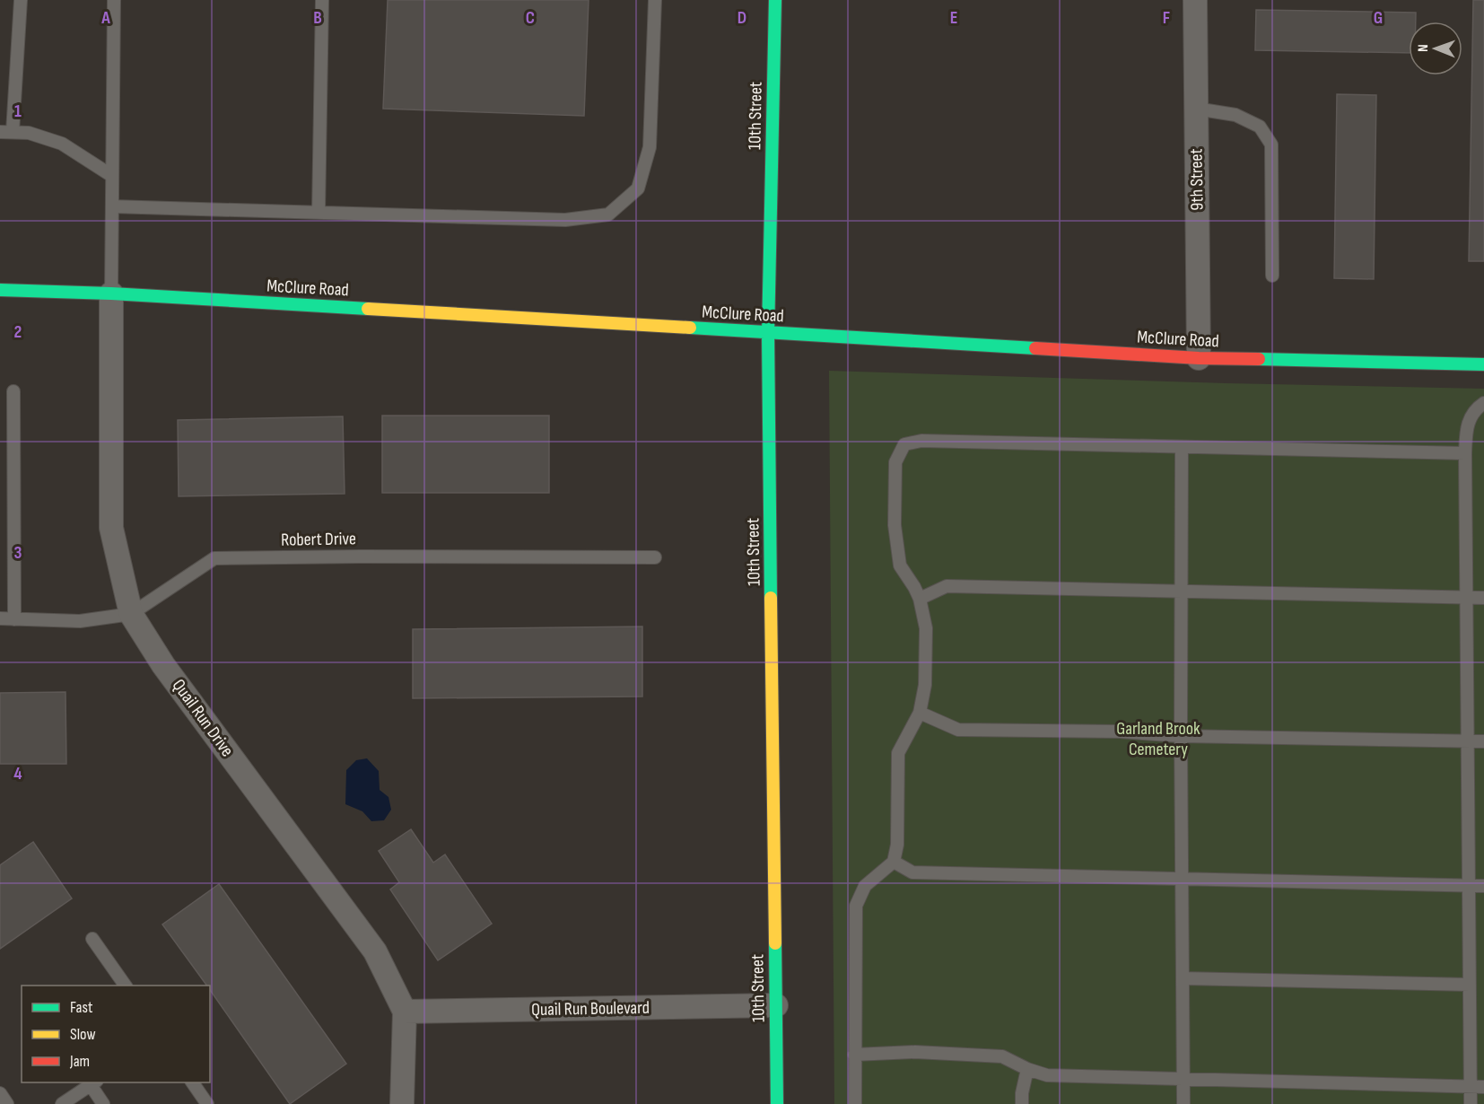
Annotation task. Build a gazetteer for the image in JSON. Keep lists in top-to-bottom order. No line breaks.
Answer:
{"streets":{"street":["10th Street","9th Street","McClure Road","Quail Run Drive","Quail Run Boulevard"],"lane":["Robert Drive"]},"crossings":[["10th Street","McClure Road"],["10th Street","Quail Run Boulevard"],["9th Street","McClure Road"],["McClure Road","Quail Run Drive"],["Robert Drive","Quail Run Drive"],["Quail Run Drive","Quail Run Boulevard"]],"parks":["Garland Brook Cemetery"],"legend":["Fast","Slow","Jam"],"north":"left","grid":{"columns":["A","B","C","D","E","F","G"],"rows":["1","2","3","4"]}}
